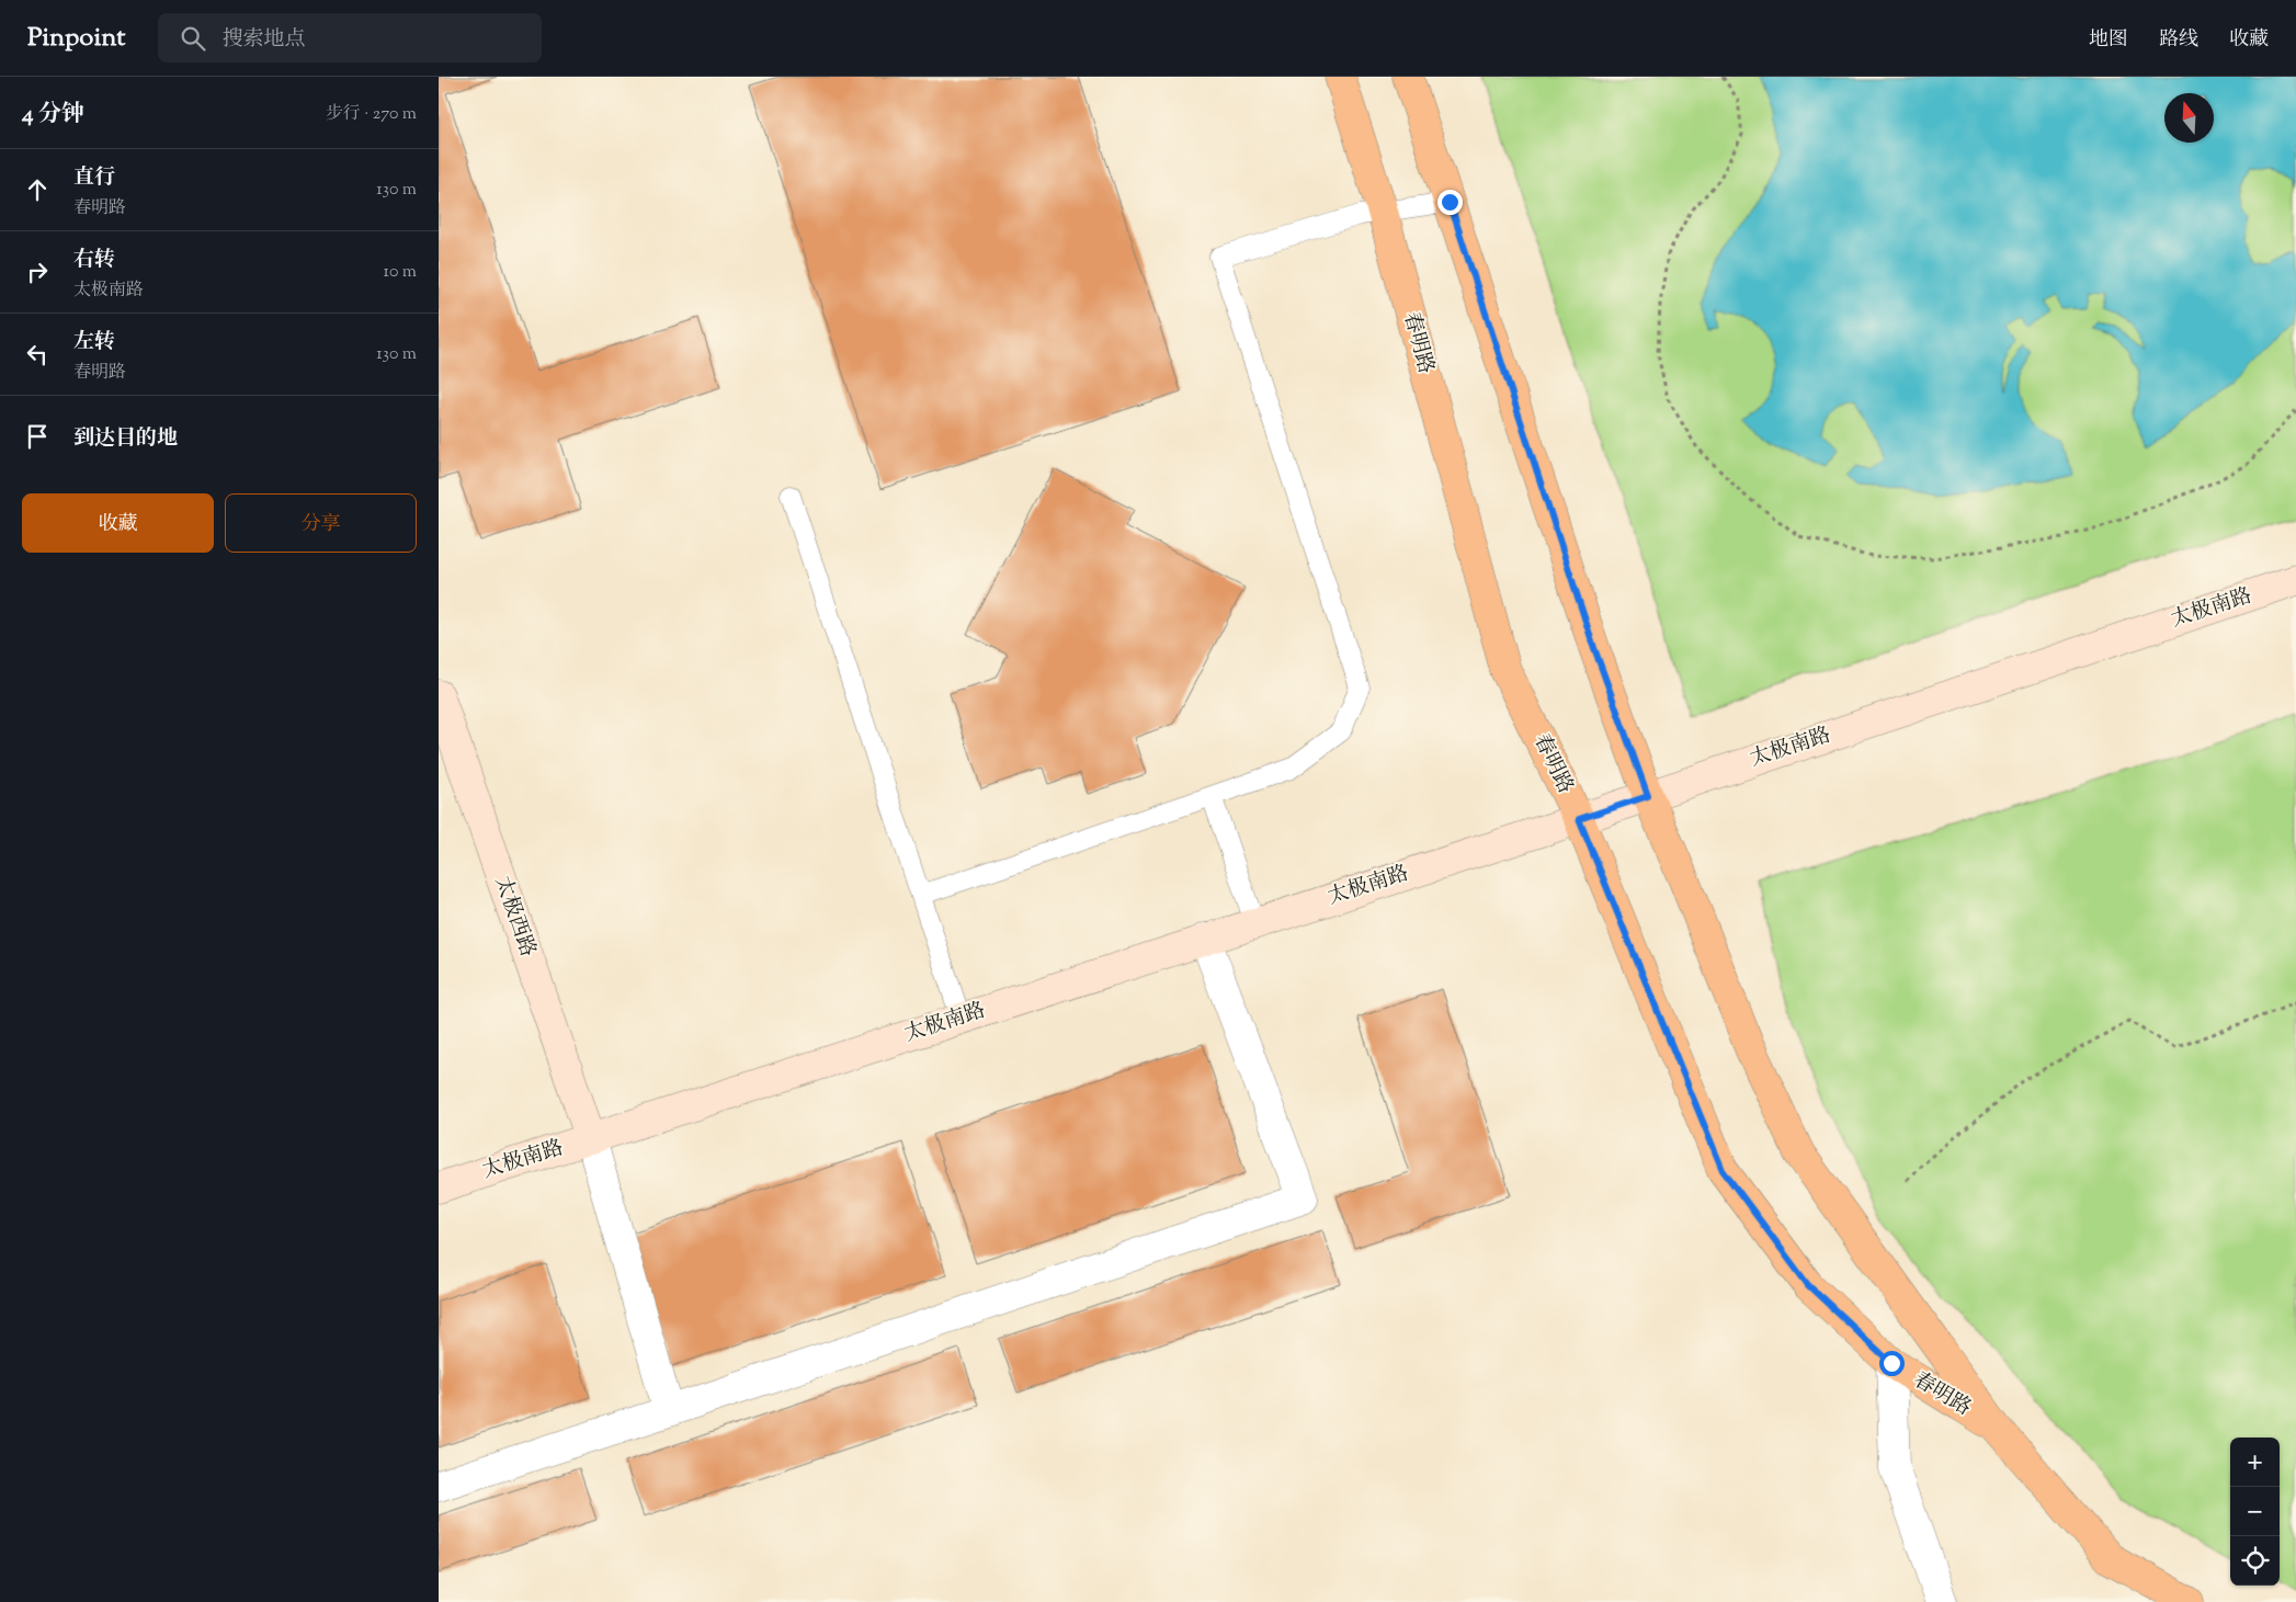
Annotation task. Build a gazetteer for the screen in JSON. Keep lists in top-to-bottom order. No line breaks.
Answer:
{"streets":{"main road":["春明路","太极南路","太极西路"]},"crossings":[["春明路","太极南路"],["太极南路","太极西路"]],"north":"top","page":{"header":"Pinpoint","search":"搜索地点","nav":["地图","路线","收藏"],"heading":["4 分钟","步行 · 270 m"],"list":[["直行","春明路","130 m"],["右转","太极南路","10 m"],["左转","春明路","130 m"],"到达目的地"],"buttons":["收藏","分享"],"map_buttons":["+","−"]}}
